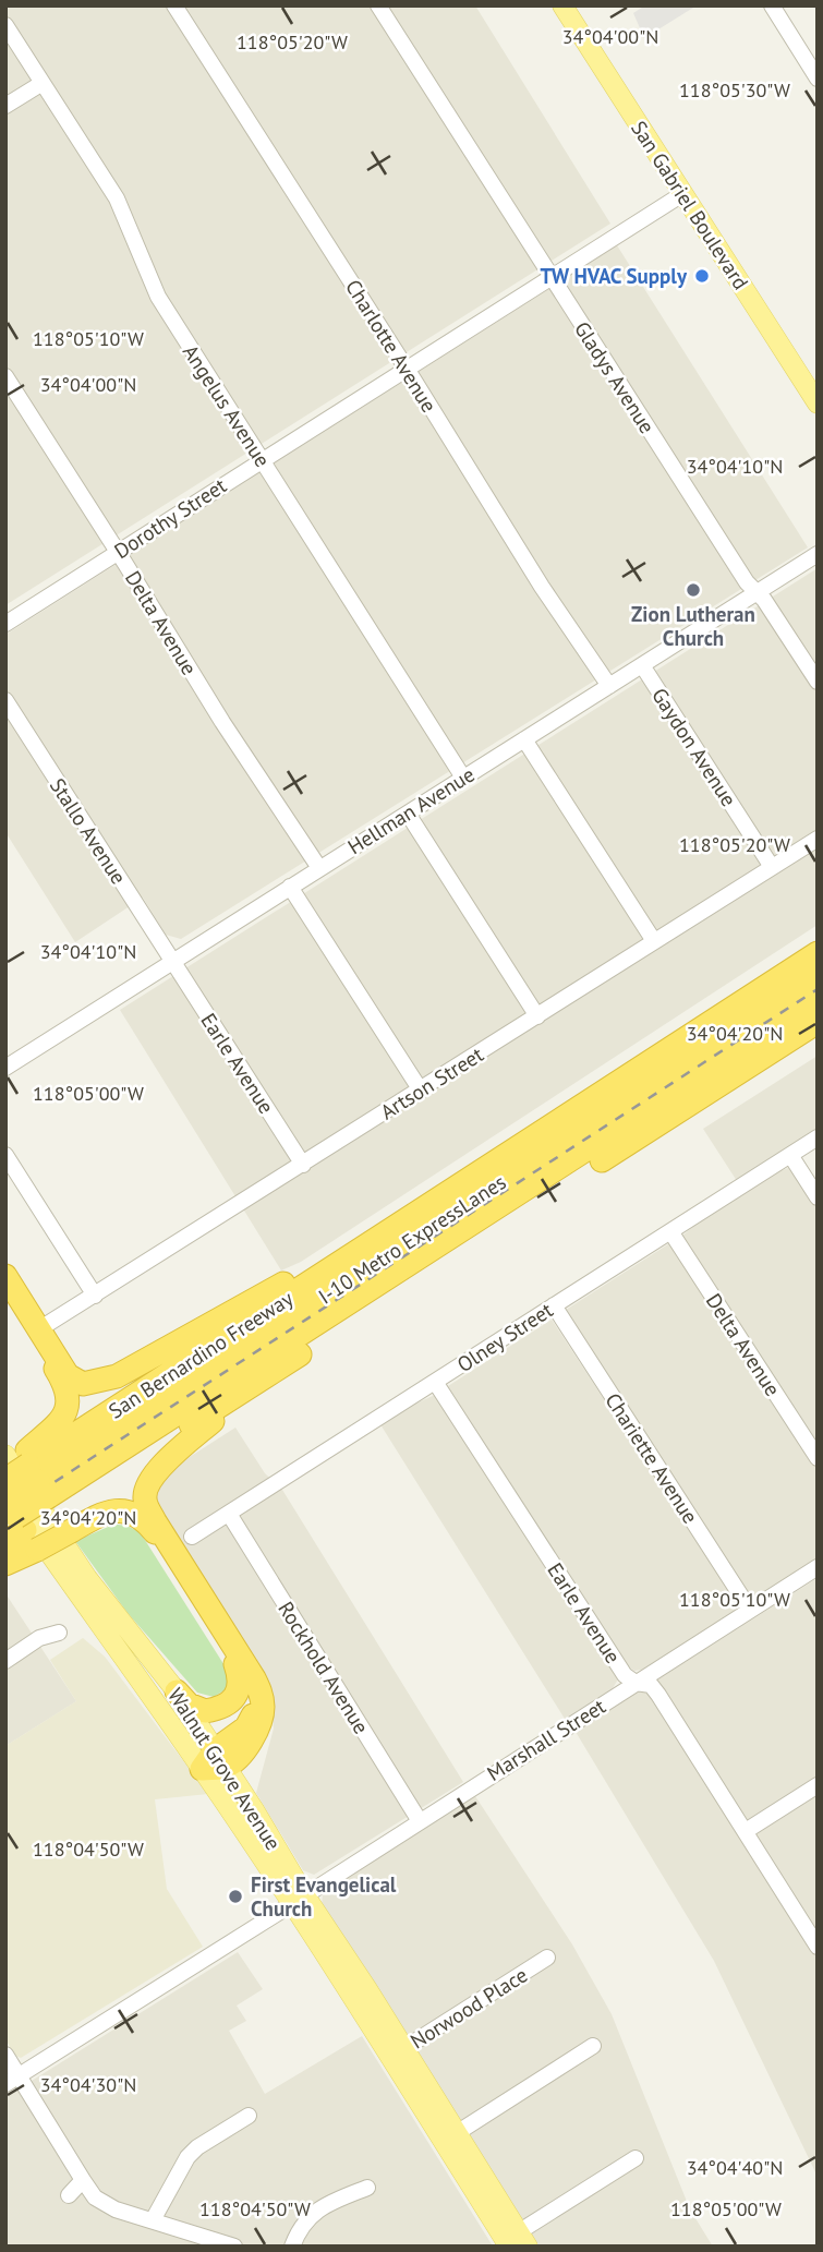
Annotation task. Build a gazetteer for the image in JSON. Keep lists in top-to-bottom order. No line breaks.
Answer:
{"streets":{"highway":["I-10 Metro ExpressLanes","San Bernardino Freeway"],"main road":["San Gabriel Boulevard","Walnut Grove Avenue"],"street":["Charlotte Avenue","Gladys Avenue","Angelus Avenue","Dorothy Street","Delta Avenue","Gaydon Avenue","Hellman Avenue","Stallo Avenue","Earle Avenue","Artson Street","Olney Street","Chariette Avenue","Rockhold Avenue","Marshall Street","Norwood Place"]},"crossings":[["San Gabriel Boulevard","Dorothy Street"],["Charlotte Avenue","Dorothy Street"],["Charlotte Avenue","Hellman Avenue"],["Gladys Avenue","Dorothy Street"],["Gladys Avenue","Hellman Avenue"],["Angelus Avenue","Dorothy Street"],["Angelus Avenue","Hellman Avenue"],["Dorothy Street","Delta Avenue"],["Delta Avenue","Hellman Avenue"],["Delta Avenue","Olney Street"],["Gaydon Avenue","Hellman Avenue"],["Gaydon Avenue","Artson Street"],["Hellman Avenue","Stallo Avenue"],["Hellman Avenue","Earle Avenue"],["Stallo Avenue","Earle Avenue"],["Earle Avenue","Artson Street"],["Earle Avenue","Olney Street"],["Earle Avenue","Marshall Street"],["I-10 Metro ExpressLanes","San Bernardino Freeway"],["I-10 Metro ExpressLanes","Walnut Grove Avenue"],["Olney Street","Chariette Avenue"],["Olney Street","Rockhold Avenue"],["San Bernardino Freeway","Walnut Grove Avenue"],["Chariette Avenue","Marshall Street"],["Rockhold Avenue","Marshall Street"],["Marshall Street","Walnut Grove Avenue"],["Walnut Grove Avenue","Norwood Place"]],"places":["TW HVAC Supply","Zion Lutheran Church","First Evangelical Church"],"coordinates":["34°04'00\"N","118°05'20\"W","118°05'30\"W","118°05'10\"W","34°04'10\"N","34°04'20\"N","118°05'00\"W","118°04'50\"W","34°04'30\"N","34°04'40\"N"]}
